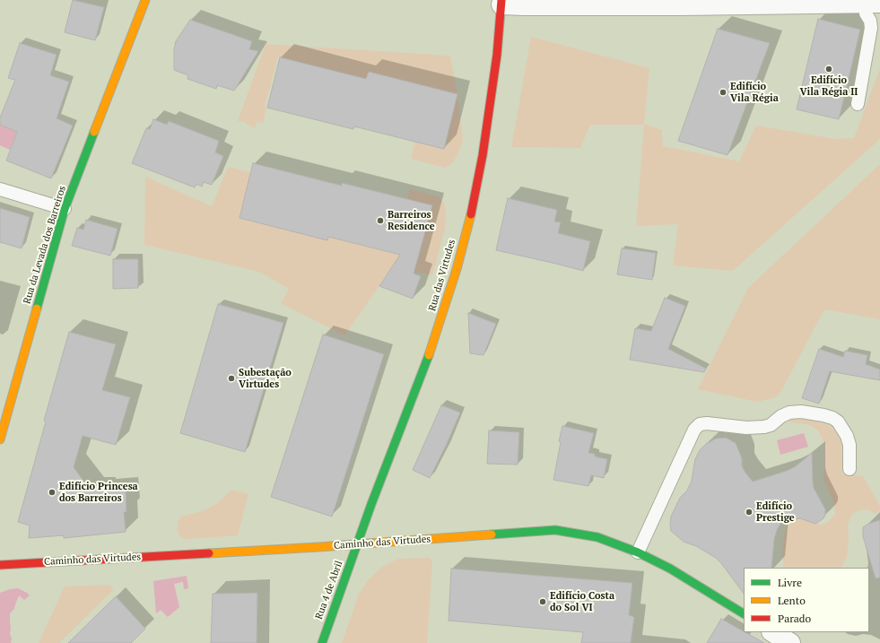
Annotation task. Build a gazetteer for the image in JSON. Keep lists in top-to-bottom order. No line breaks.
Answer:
{"streets":{"street":["Rua da Levada dos Barreiros","Rua das Virtudes","Caminho das Virtudes","Rua 4 de Abril"]},"crossings":[["Rua das Virtudes","Caminho das Virtudes"],["Rua das Virtudes","Rua 4 de Abril"],["Caminho das Virtudes","Rua 4 de Abril"]],"places":["Edifício Vila Régia II","Edifício Vila Régia","Barreiros Residence","Subestação Virtudes","Edifício Princesa dos Barreiros","Edifício Prestige","Edifício Costa do Sol VI"],"legend":["Livre","Lento","Parado"]}
